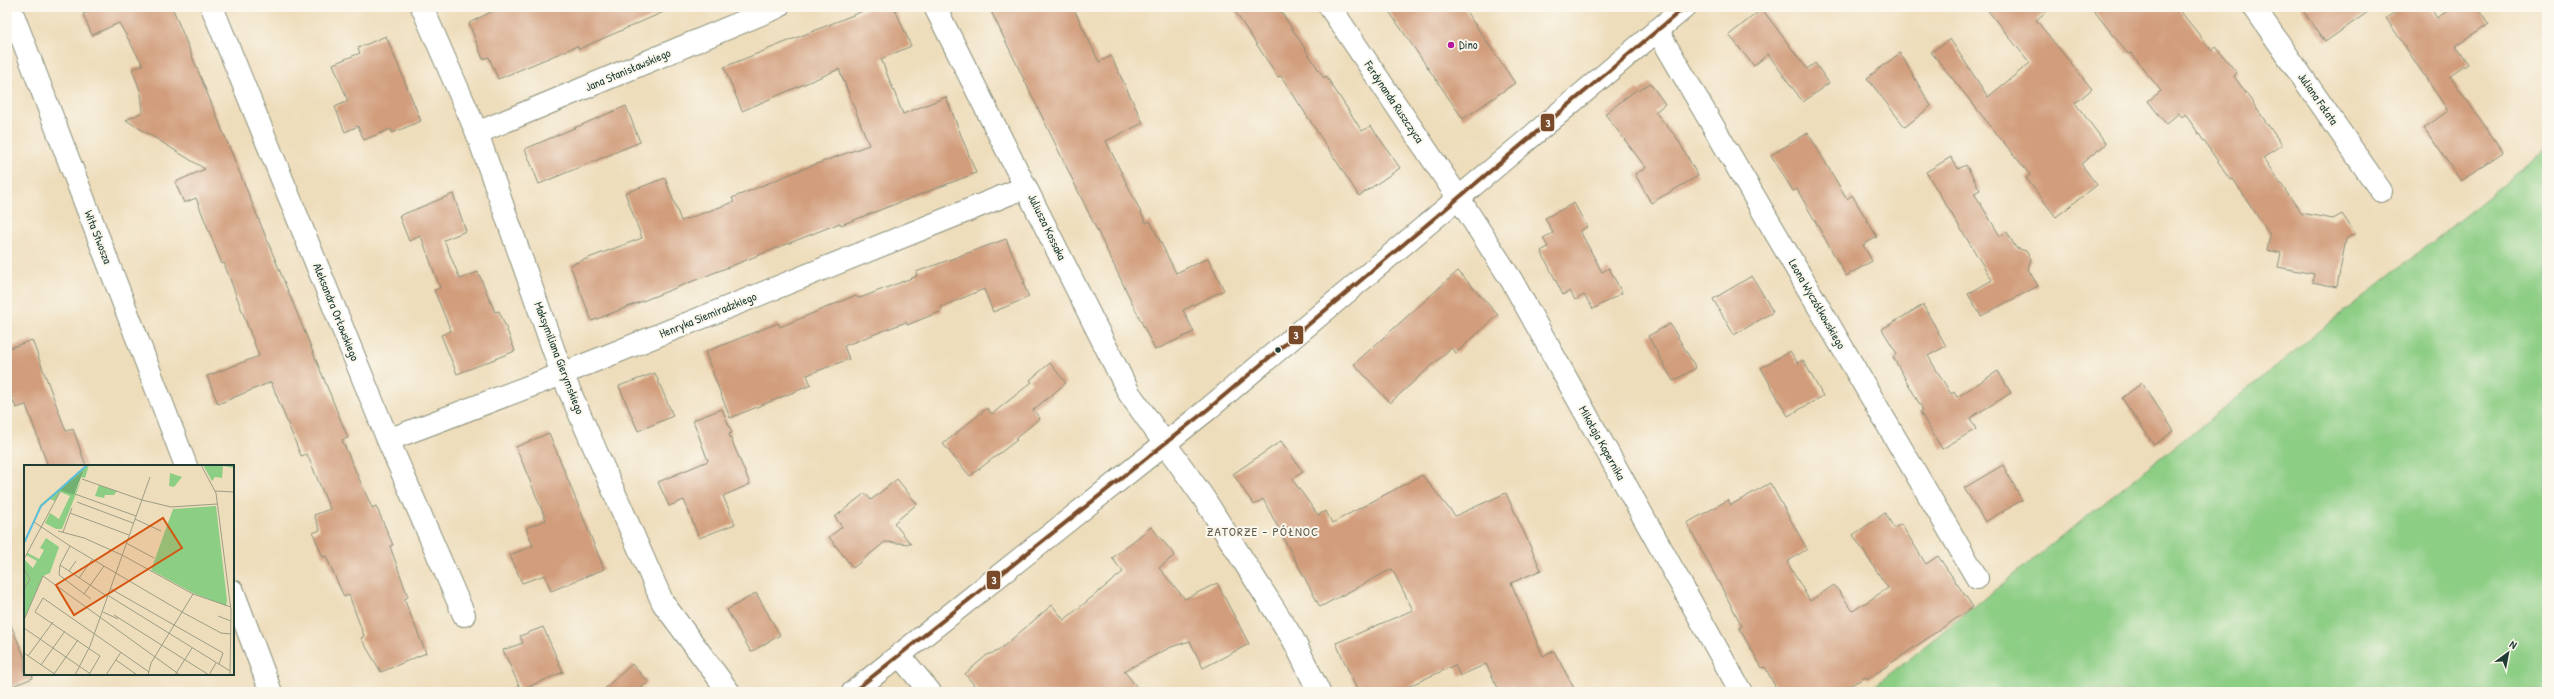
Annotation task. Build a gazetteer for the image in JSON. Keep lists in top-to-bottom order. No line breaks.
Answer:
{"streets":{"street":["Jana Stanisławskiego","Juliana Fałata","Ferdynanda Ruszczyca","Juliusza Kossaka","Wita Stwosza","Leona Wyczółkowskiego","Aleksandra Orłowskiego","Henryka Siemiradzkiego","Maksymiliana Gierymskiego","Mikołaja Kopernika"]},"crossings":[["Jana Stanisławskiego","Maksymiliana Gierymskiego"],["Ferdynanda Ruszczyca","Mikołaja Kopernika"],["Juliusza Kossaka","Henryka Siemiradzkiego"],["Aleksandra Orłowskiego","Henryka Siemiradzkiego"],["Henryka Siemiradzkiego","Maksymiliana Gierymskiego"]],"districts":["ZATORZE - PÓŁNOC"],"places":["Dino"],"lines":["transit line 3"],"north":"top right"}
